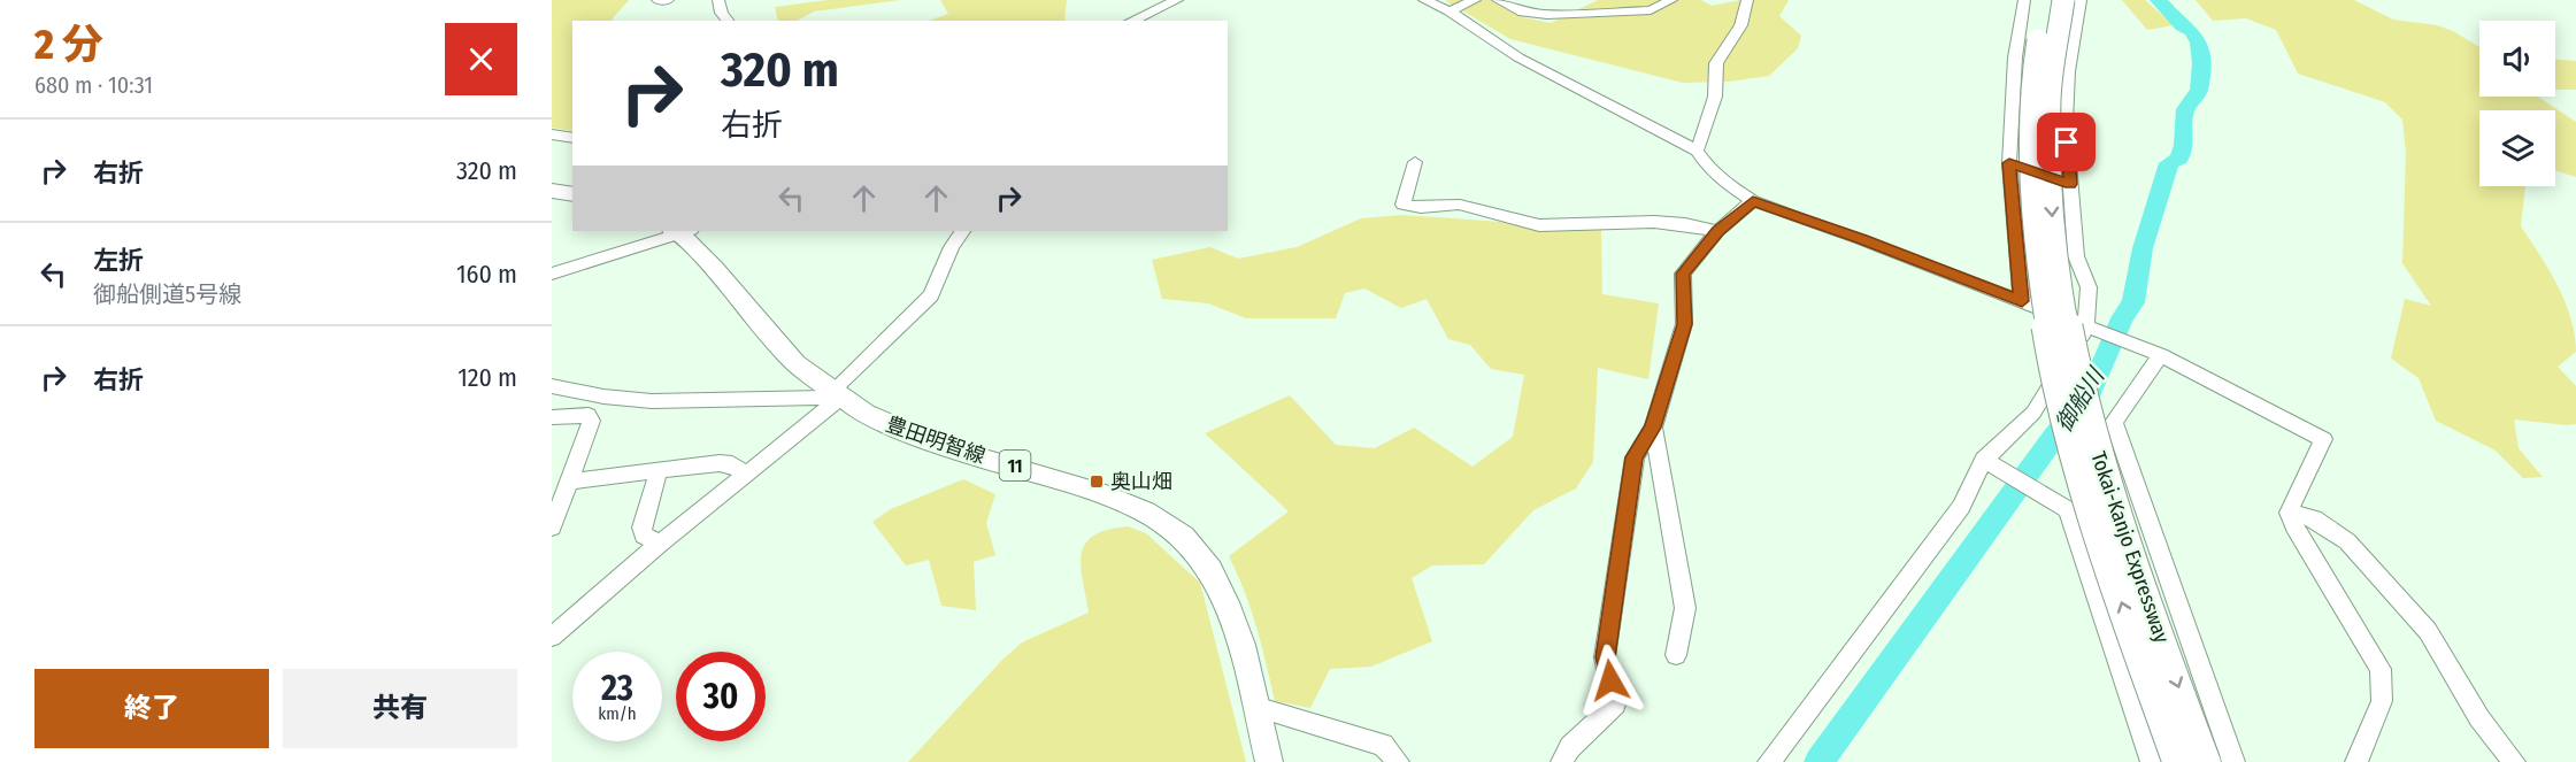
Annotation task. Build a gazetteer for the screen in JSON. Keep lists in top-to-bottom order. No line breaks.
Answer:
{"streets":{"highway":["Tokai-Kanjo Expressway"],"main road":["豊田明智線","11"]},"water":["御船川"],"places":{"transit":["奥山畑"]},"page":{"heading":["2 分","680 m · 10:31"],"turn":["320 m","右折"],"list":[{"name":"右折","value":"320 m"},{"name":"左折","note":"御船側道5号線","value":"160 m"},{"name":"右折","value":"120 m"}],"speed":"23 km/h","limit":"30","buttons":["終了","共有"]}}
